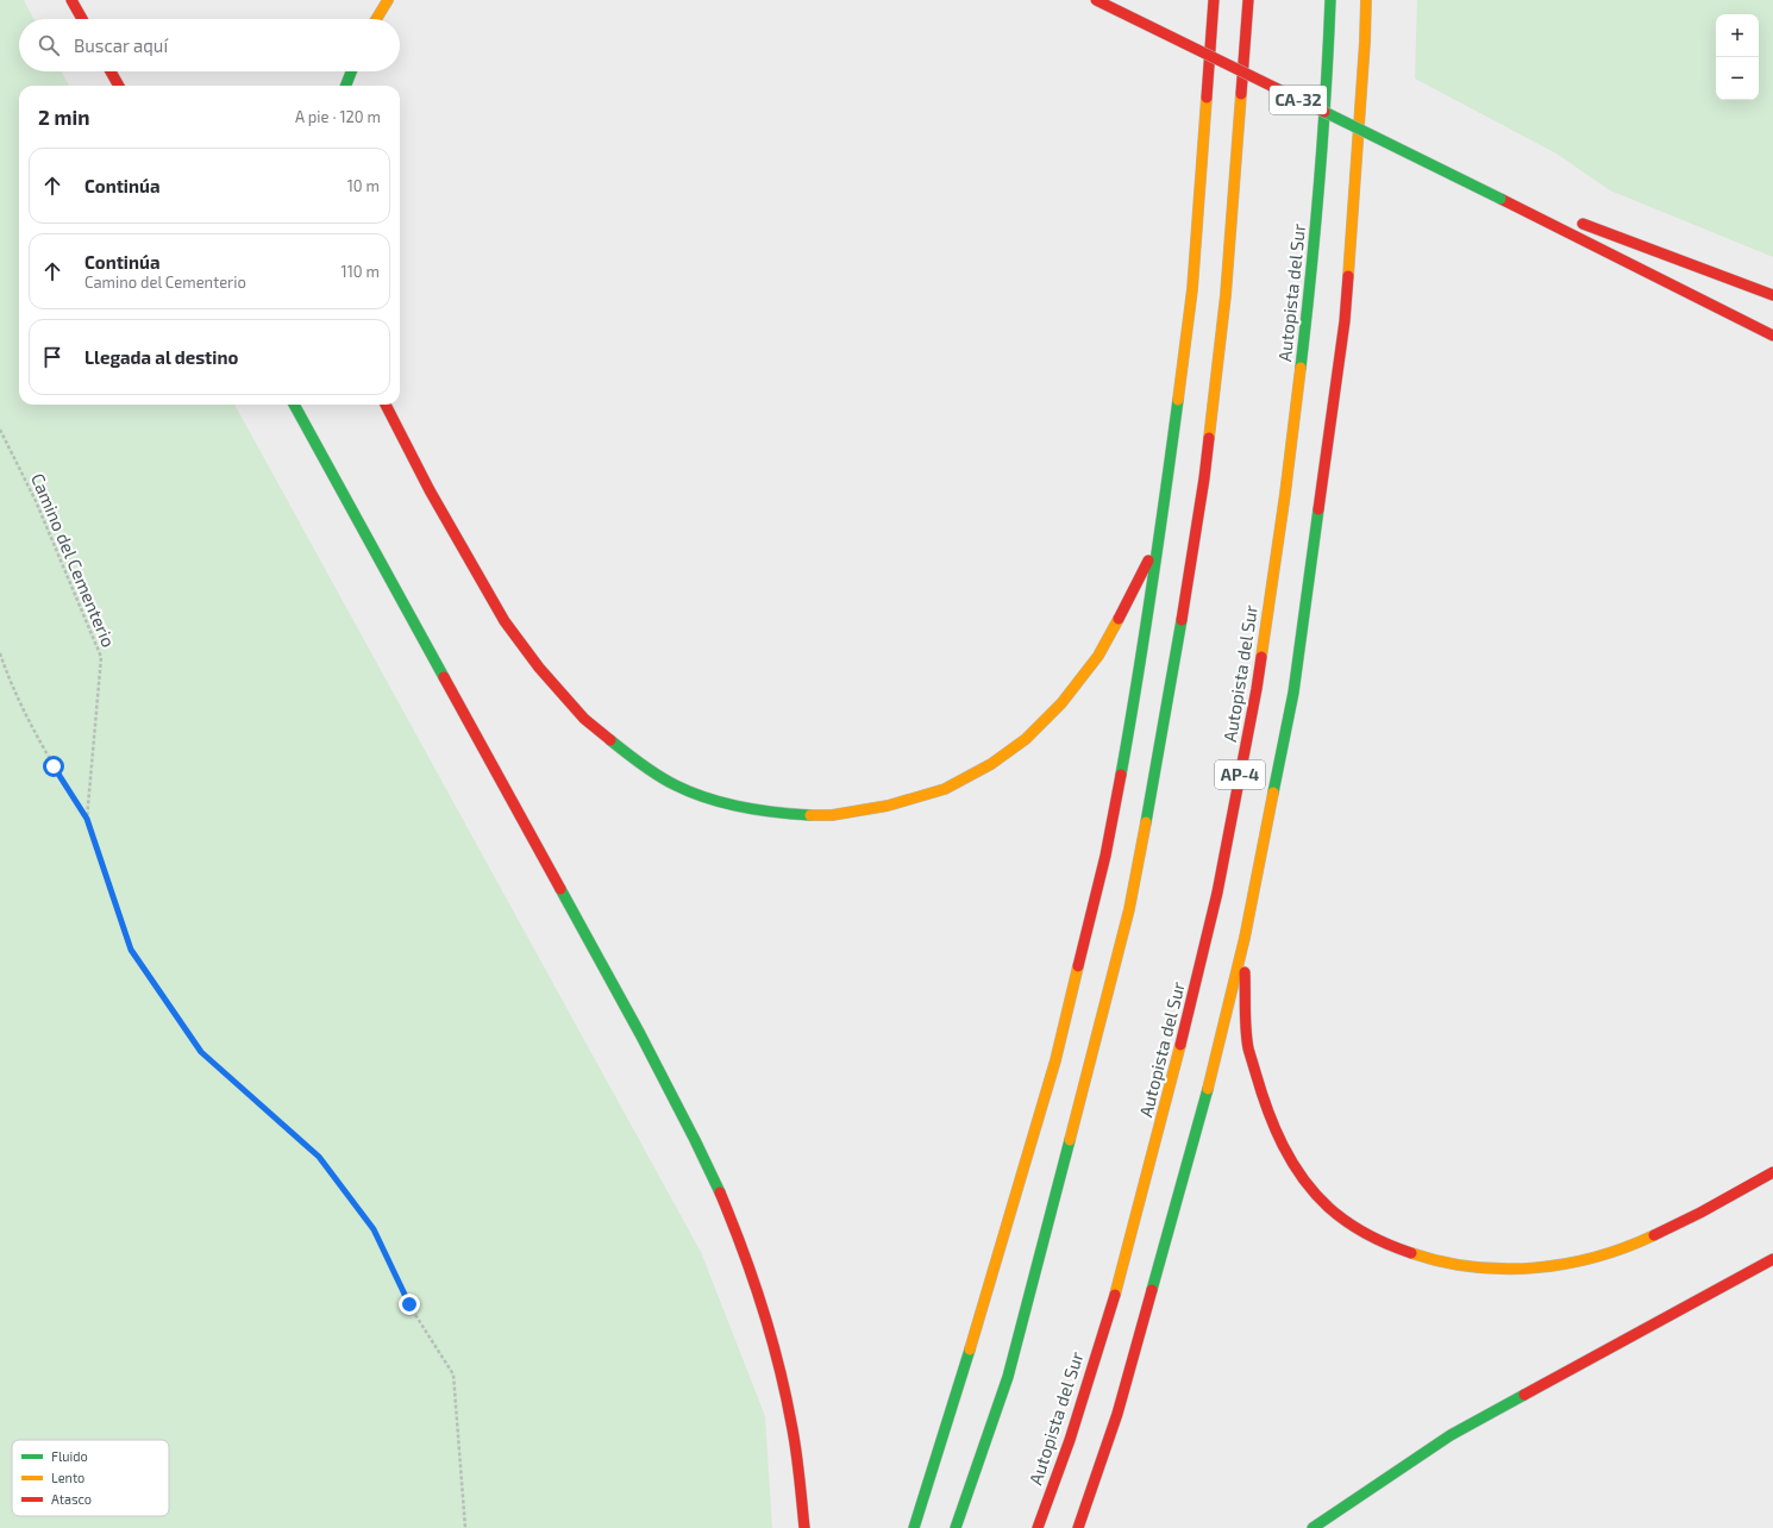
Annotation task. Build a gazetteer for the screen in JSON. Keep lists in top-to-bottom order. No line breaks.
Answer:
{"streets":{"highway":["CA-32","Autopista del Sur","AP-4"],"path":["Camino del Cementerio"]},"legend":["Fluido","Lento","Atasco"],"page":{"map_buttons":["+","−"],"search":"Buscar aquí","heading":["2 min","A pie · 120 m"],"list":[["Continúa","10 m"],["Continúa","Camino del Cementerio","110 m"],"Llegada al destino"]}}
